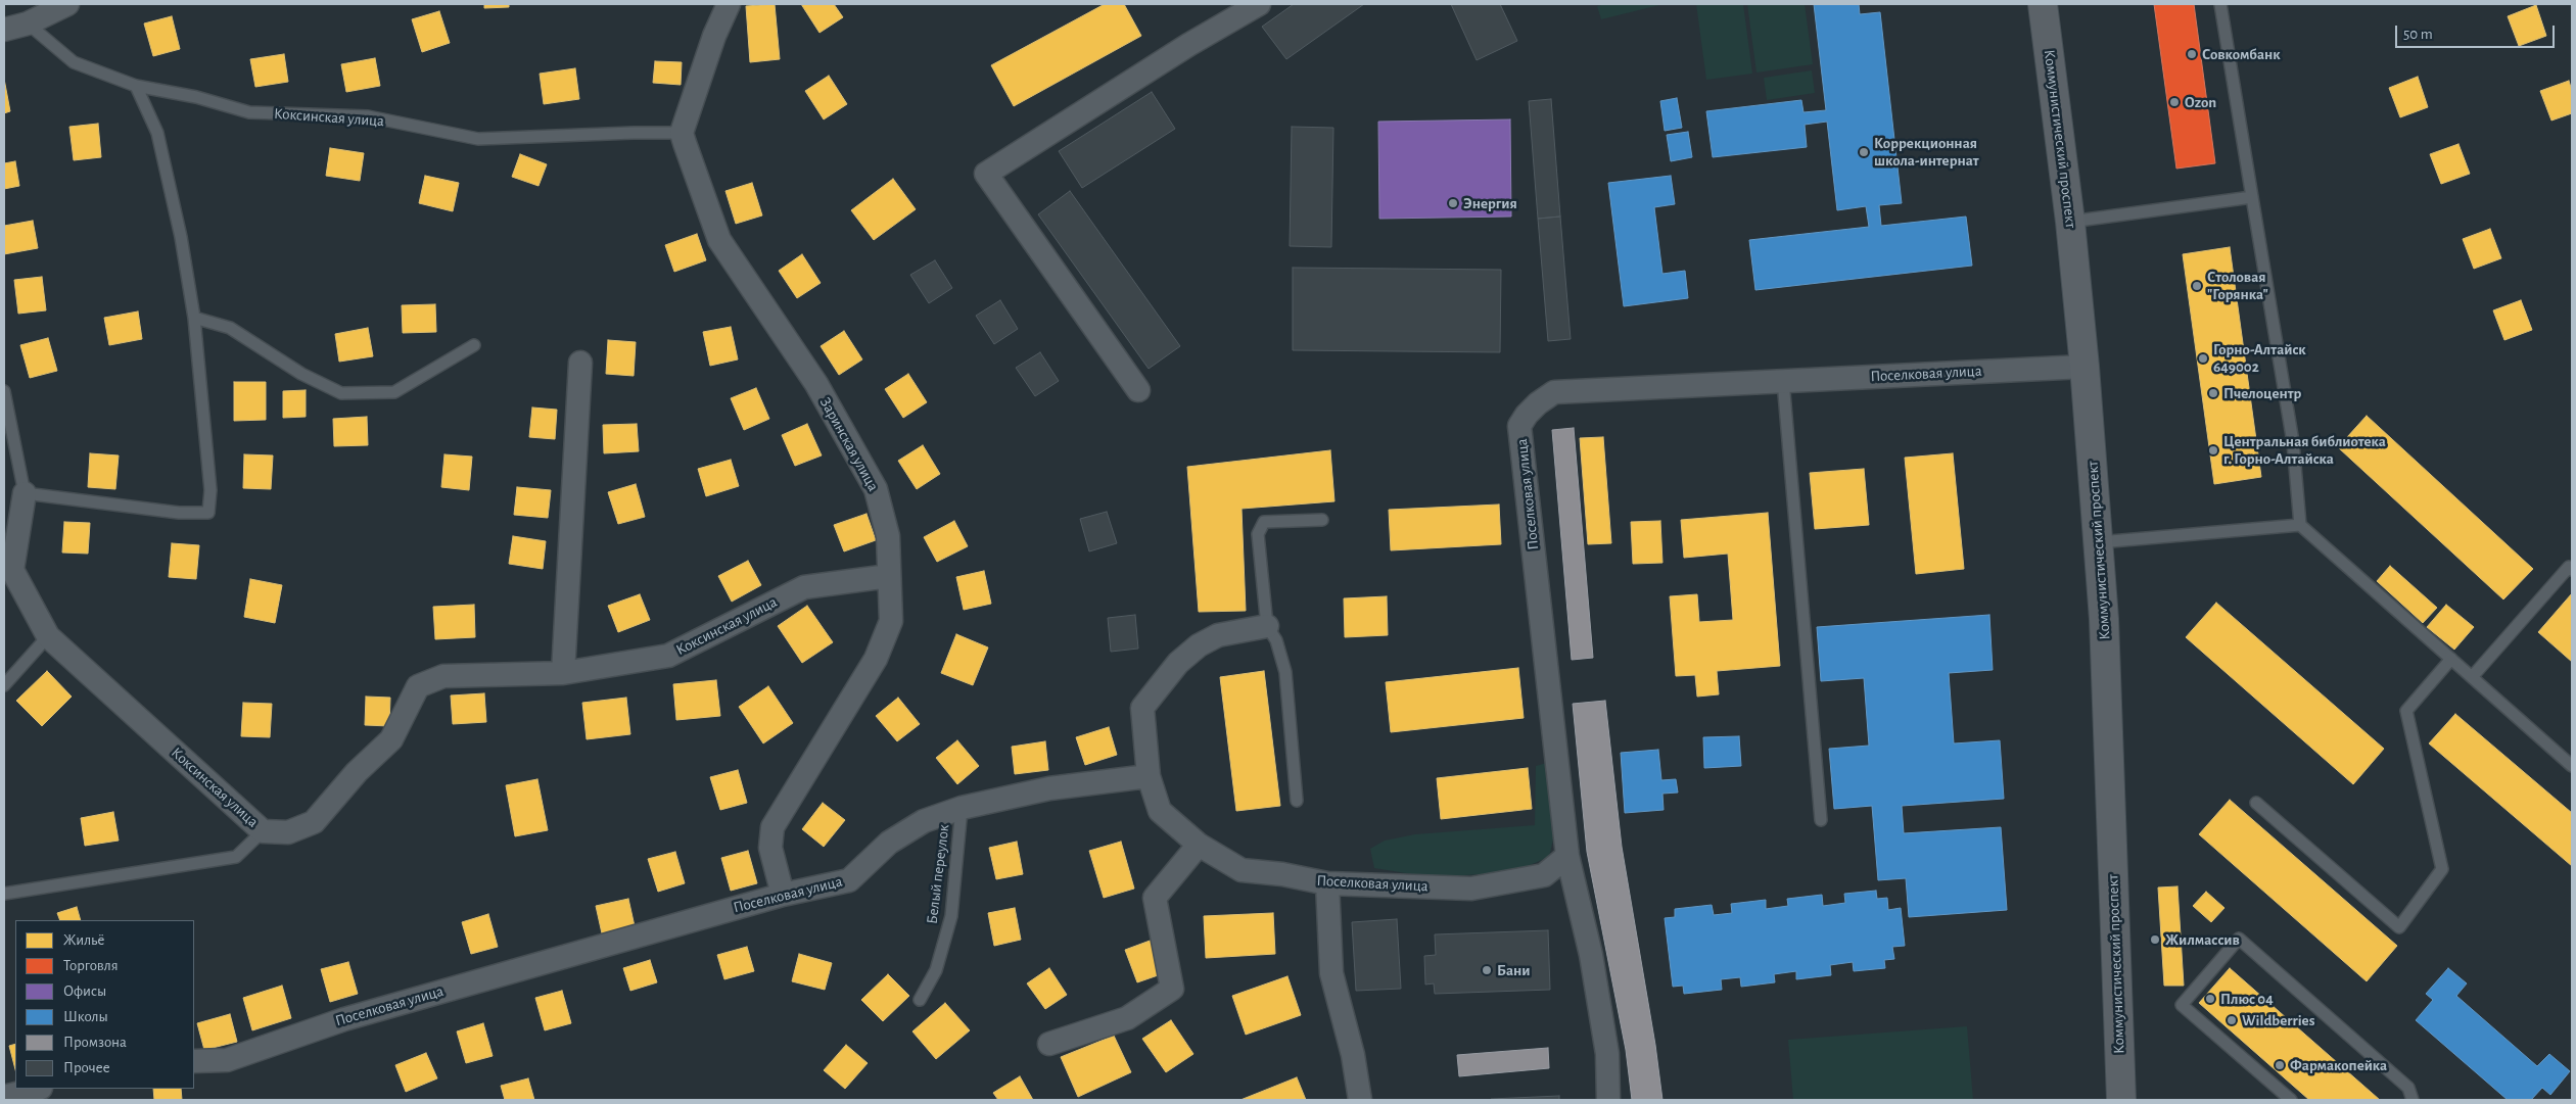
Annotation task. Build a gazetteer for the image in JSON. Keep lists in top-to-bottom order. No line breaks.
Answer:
{"streets":{"main road":["Коммунистический проспект"],"street":["Коксинская улица","Поселковая улица","Заринская улица"],"lane":["Белый переулок"]},"crossings":[["Коксинская улица","Заринская улица"],["Коммунистический проспект","Поселковая улица"],["Поселковая улица","Заринская улица"],["Поселковая улица","Белый переулок"]],"places":["Совкомбанк","Ozon","Коррекционная школа-интернат","Энергия","Столовая \"Горянка\"","Горно-Алтайск 649002","Пчелоцентр","Центральная библиотека г. Горно-Алтайска","Жилмассив","Бани","Плюс 04","Wildberries","Фармакопейка"],"legend":["Жильё","Торговля","Офисы","Школы","Промзона","Прочее"],"scale_bar":"50 m"}
